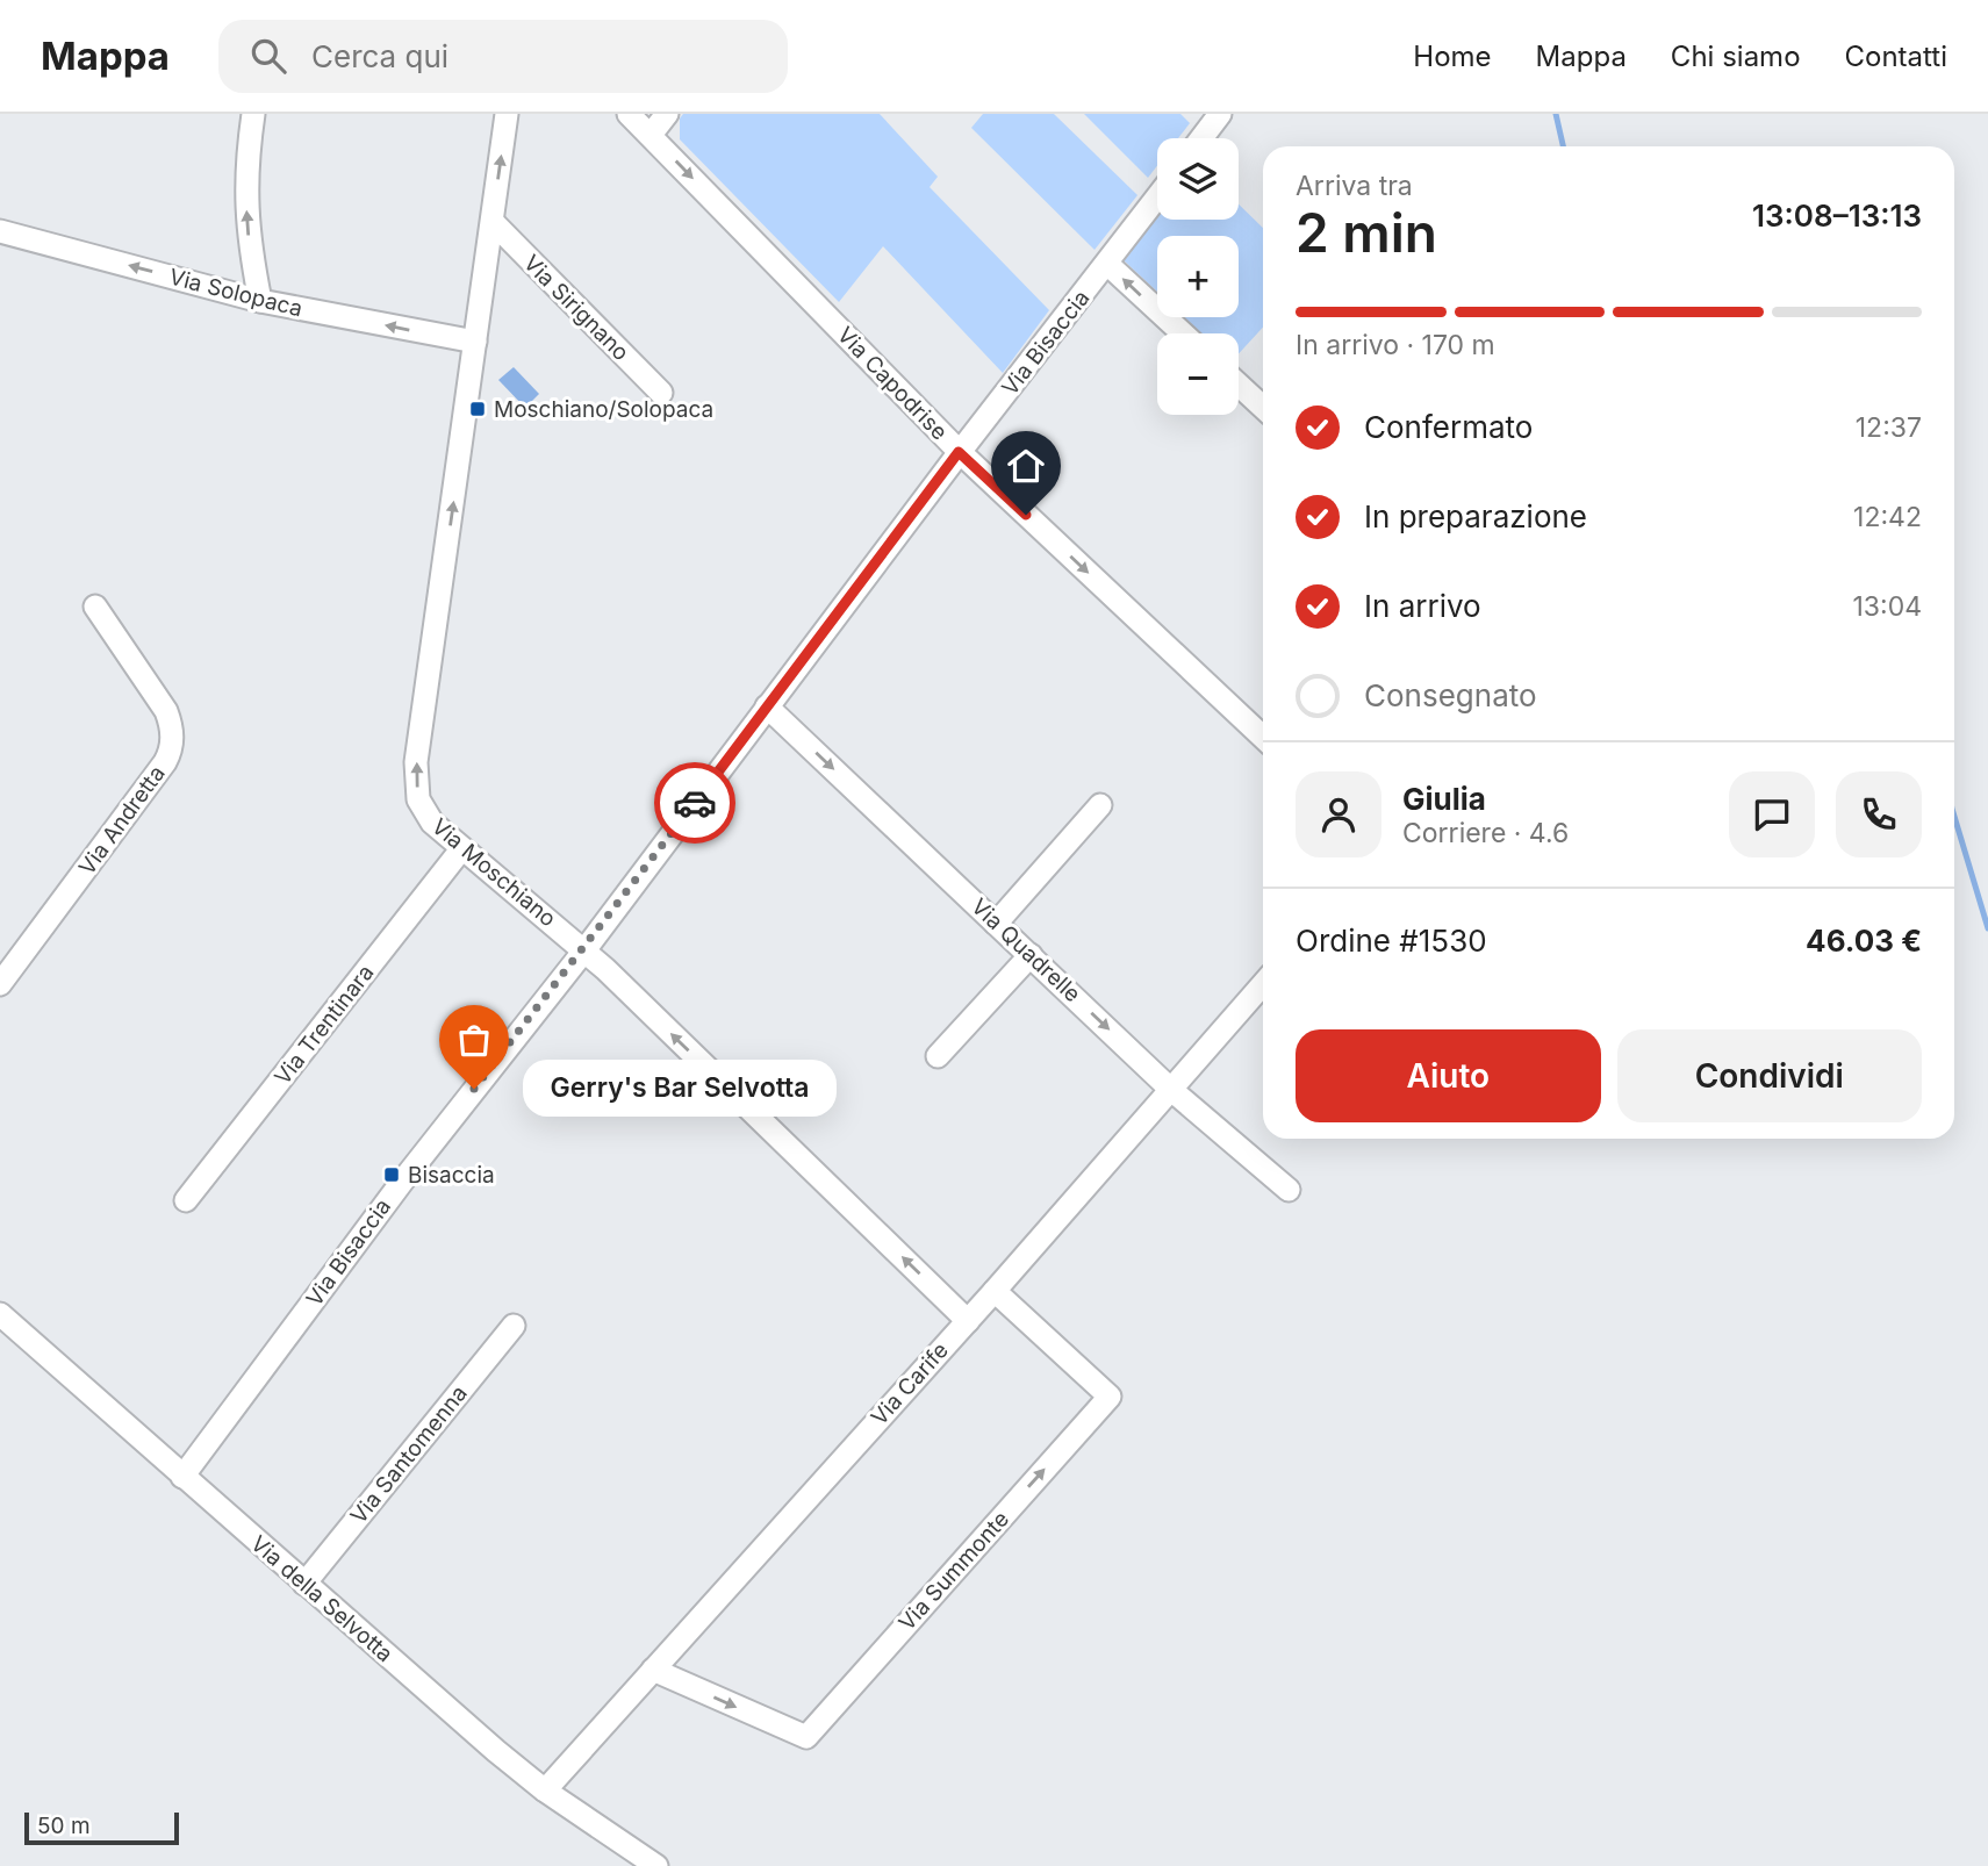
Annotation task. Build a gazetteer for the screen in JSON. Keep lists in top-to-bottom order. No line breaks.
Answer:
{"streets":{"street":["Via Solopaca","Via Sirignano","Via Bisaccia","Via Capodrise","Via Andretta","Via Moschiano","Via Quadrelle","Via Trentinara","Via Carife","Via Santomenna","Via Summonte","Via della Selvotta"]},"crossings":[["Via Solopaca","Via Moschiano"],["Via Sirignano","Via Moschiano"],["Via Bisaccia","Via Capodrise"],["Via Bisaccia","Via Moschiano"],["Via Bisaccia","Via Quadrelle"],["Via Bisaccia","Via della Selvotta"],["Via Moschiano","Via Trentinara"],["Via Moschiano","Via Carife"],["Via Quadrelle","Via Carife"],["Via Carife","Via Summonte"],["Via Carife","Via della Selvotta"],["Via Santomenna","Via della Selvotta"]],"one_way":["Via Solopaca","Via Capodrise","Via Moschiano","Via Quadrelle"],"places":{"transit":["Moschiano/Solopaca","Bisaccia"],"other":["Gerry's Bar Selvotta"]},"scale_bar":"50 m","page":{"header":"Mappa","search":"Cerca qui","nav":["Home","Mappa","Chi siamo","Contatti"],"map_buttons":["+","−"],"heading":["2 min","Arriva tra","13:08–13:13"],"panel":["Giulia","Corriere · 4.6","Ordine #1530","46.03 €"],"bar":"In arrivo · 170 m","list":[["Confermato","12:37"],["In preparazione","12:42"],["In arrivo","13:04"],"Consegnato"],"buttons":["Aiuto","Condividi"],"bubble":"Gerry's Bar Selvotta","scale":"50 m"}}
